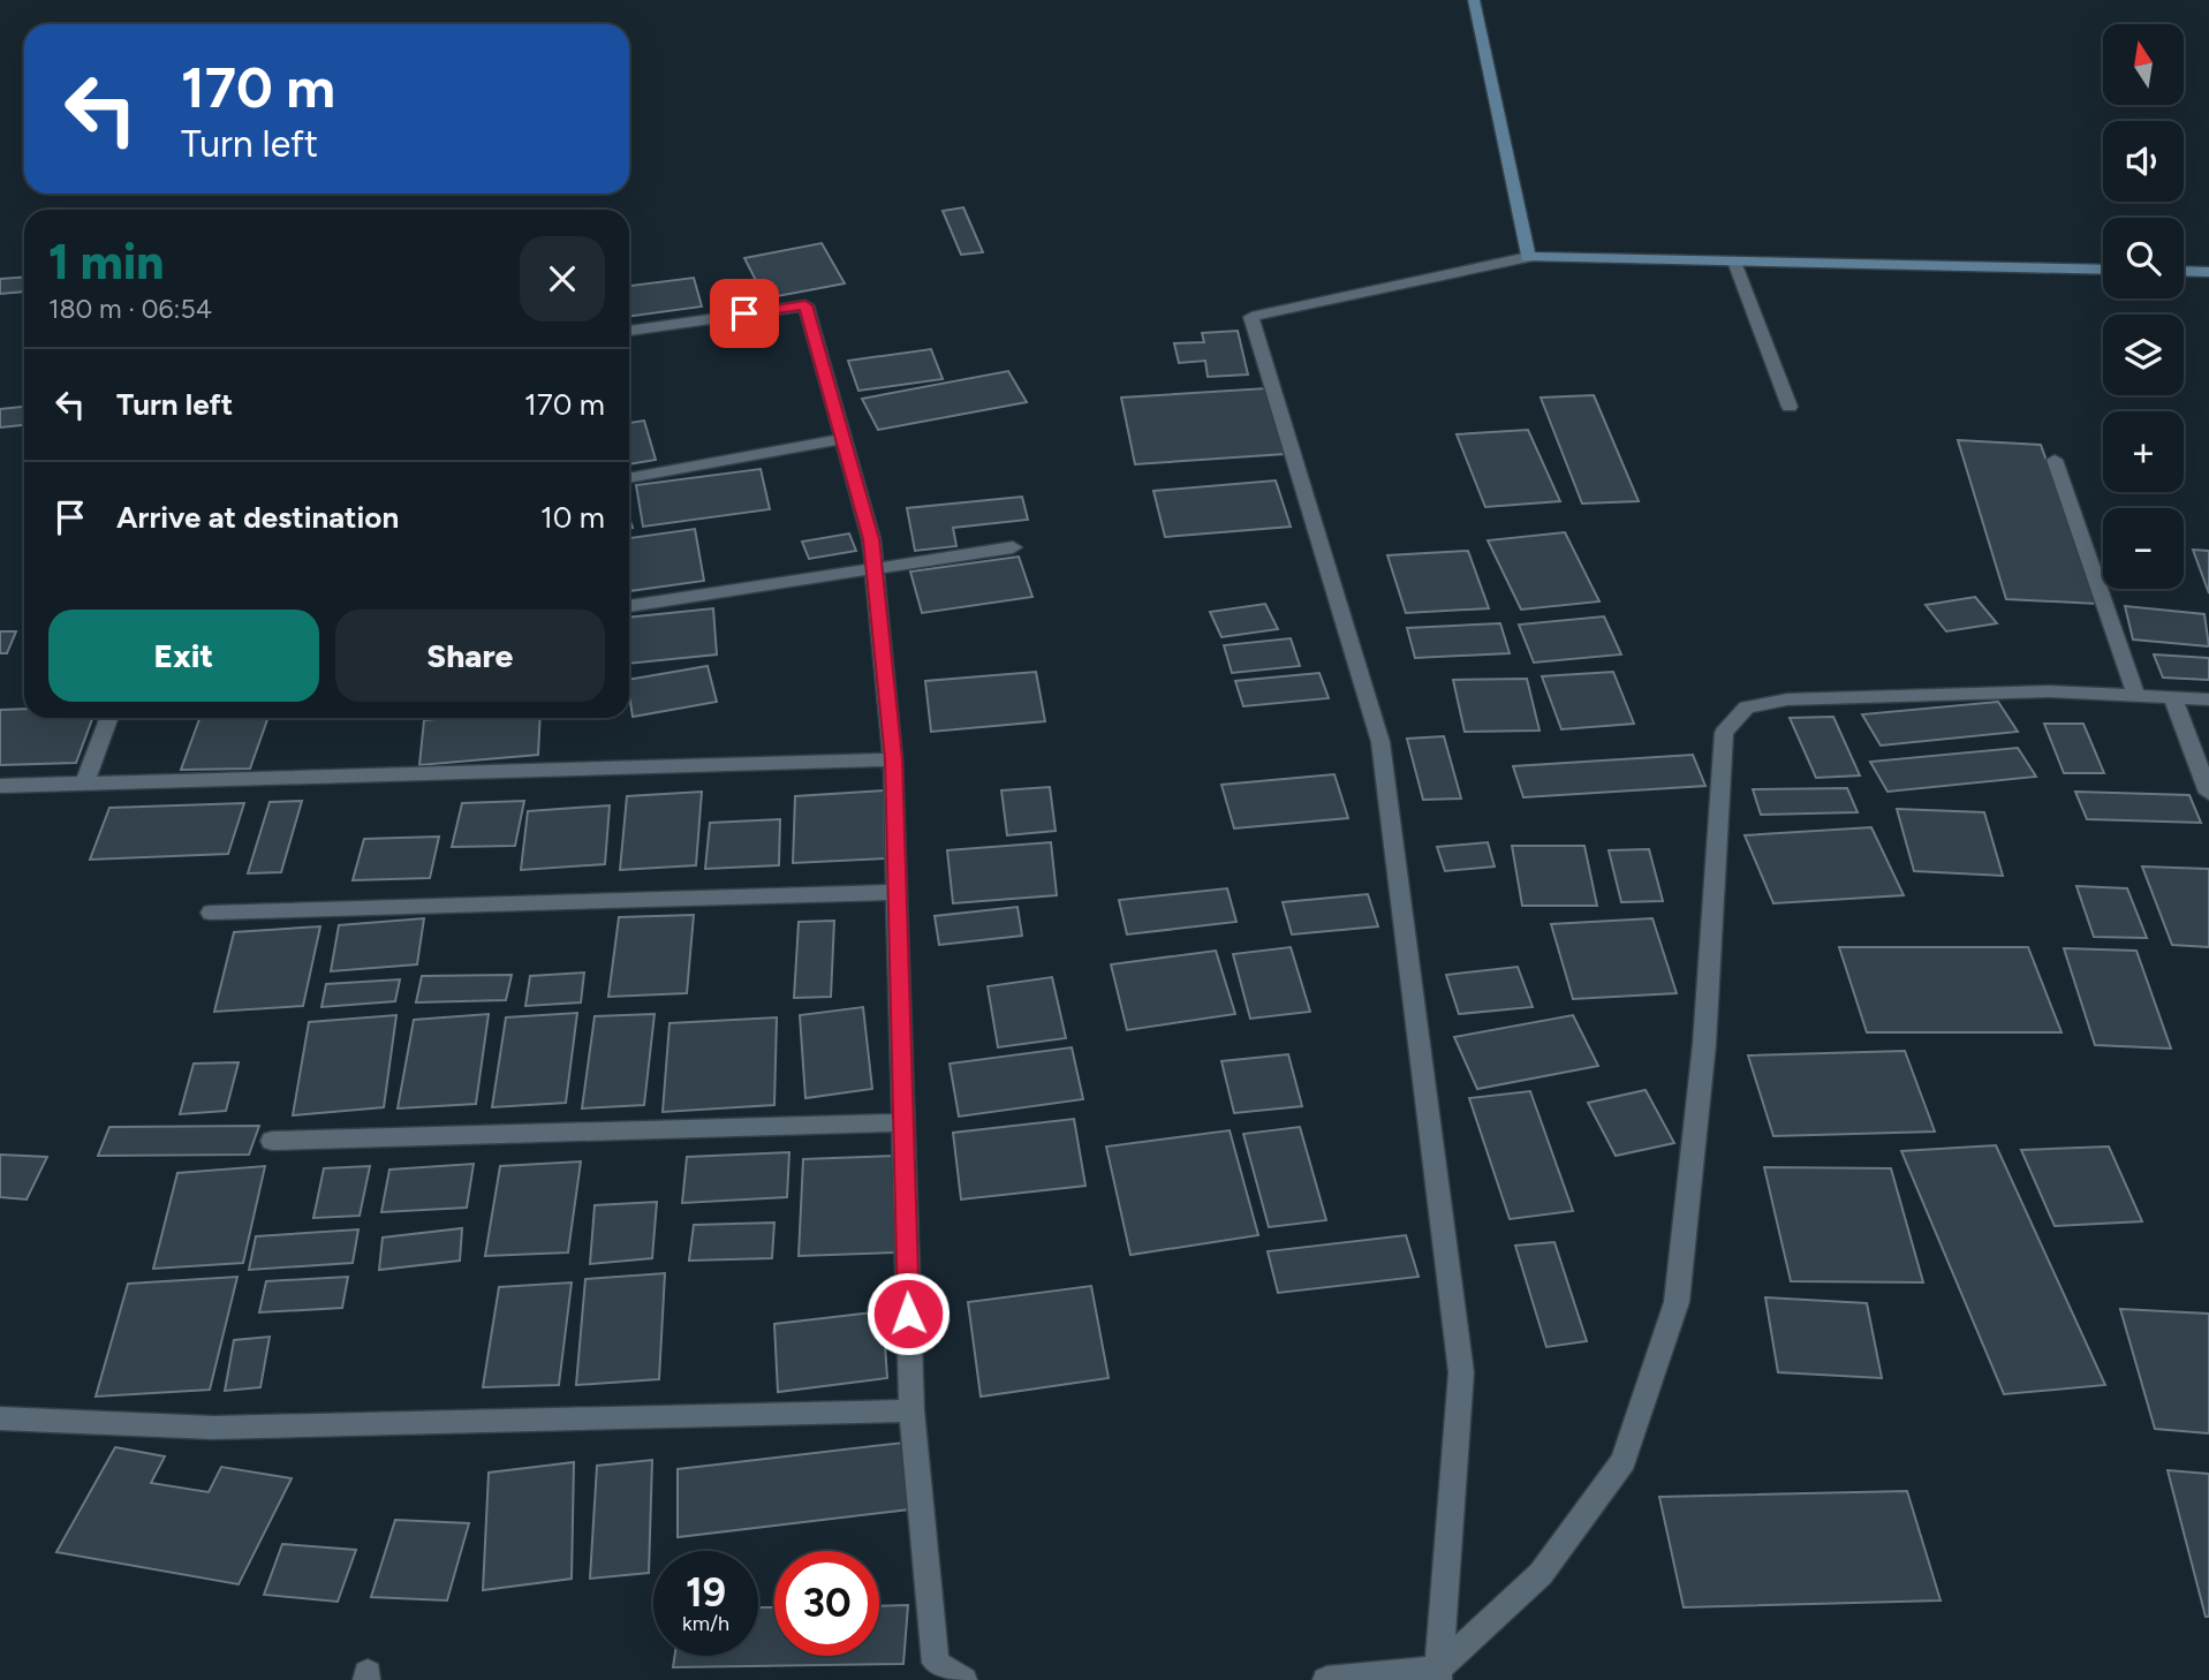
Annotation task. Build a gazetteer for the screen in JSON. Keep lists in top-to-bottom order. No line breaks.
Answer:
{"north":"top","page":{"map_buttons":["+","−"],"turn":["170 m","Turn left"],"heading":["1 min","180 m · 06:54"],"list":[{"name":"Turn left","value":"170 m"},{"name":"Arrive at destination","value":"10 m"}],"buttons":["Exit","Share"],"speed":"19 km/h","limit":"30"}}
